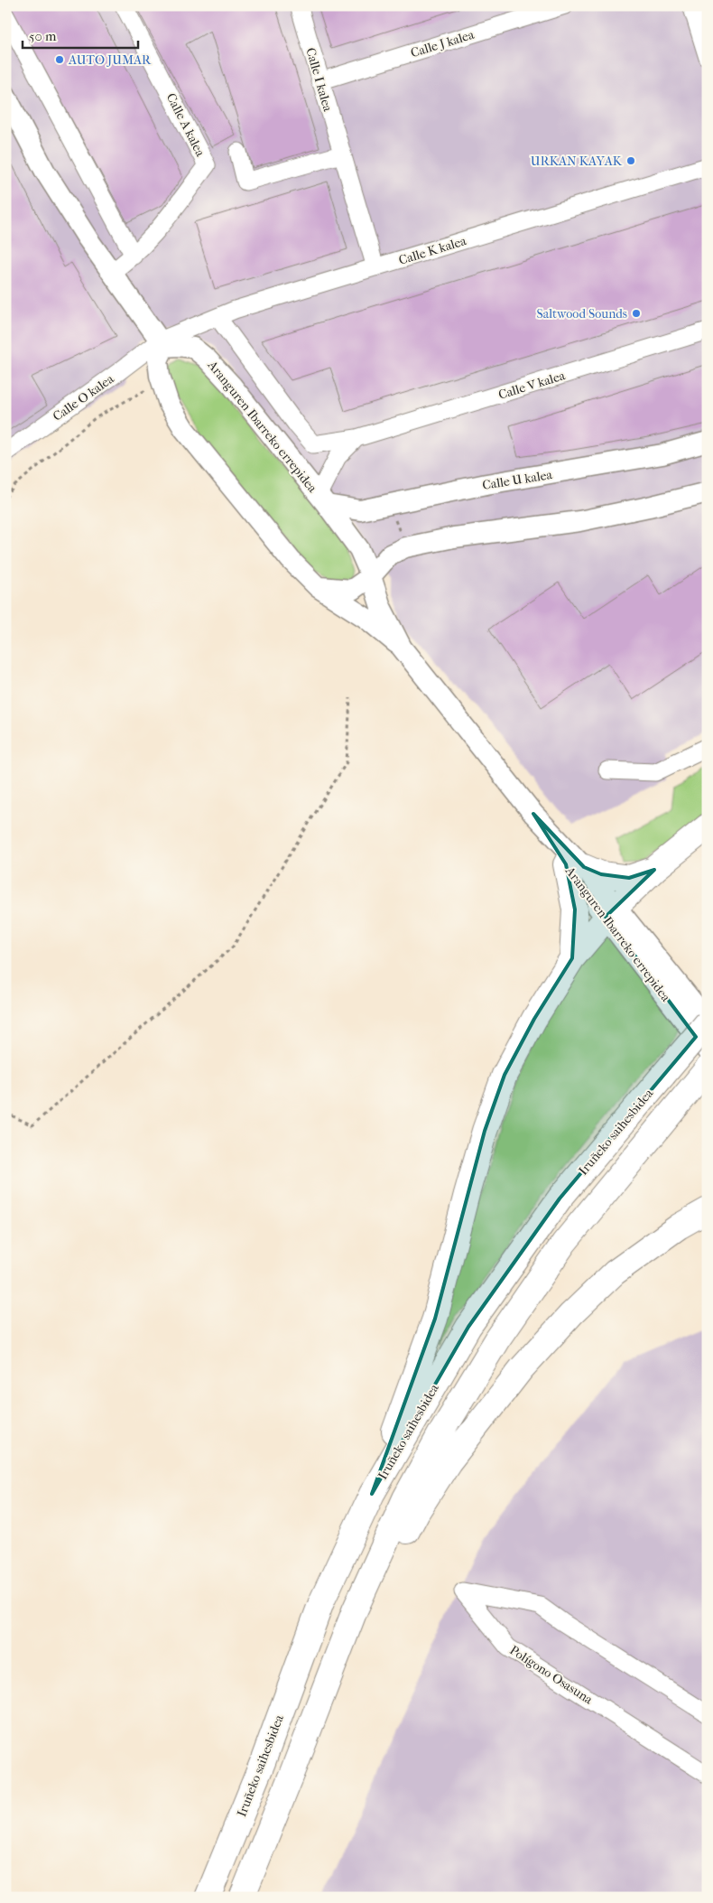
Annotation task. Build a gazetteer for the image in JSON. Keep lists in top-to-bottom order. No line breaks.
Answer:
{"streets":{"highway":["Iruñeko saihesbidea"],"street":["Calle J kalea","Calle I kalea","Calle A kalea","Calle K kalea","Calle V kalea","Calle O kalea","Aranguren Ibarreko errepidea","Calle U kalea","Polígono Osasuna"]},"crossings":[["Calle J kalea","Calle I kalea"],["Calle I kalea","Calle K kalea"],["Calle K kalea","Calle V kalea"],["Calle K kalea","Calle O kalea"],["Calle K kalea","Aranguren Ibarreko errepidea"],["Calle V kalea","Aranguren Ibarreko errepidea"],["Calle V kalea","Calle U kalea"],["Calle O kalea","Aranguren Ibarreko errepidea"],["Aranguren Ibarreko errepidea","Calle U kalea"],["Aranguren Ibarreko errepidea","Iruñeko saihesbidea"]],"places":["AUTO JUMAR","URKAN KAYAK","Saltwood Sounds"],"scale_bar":"50 m"}
